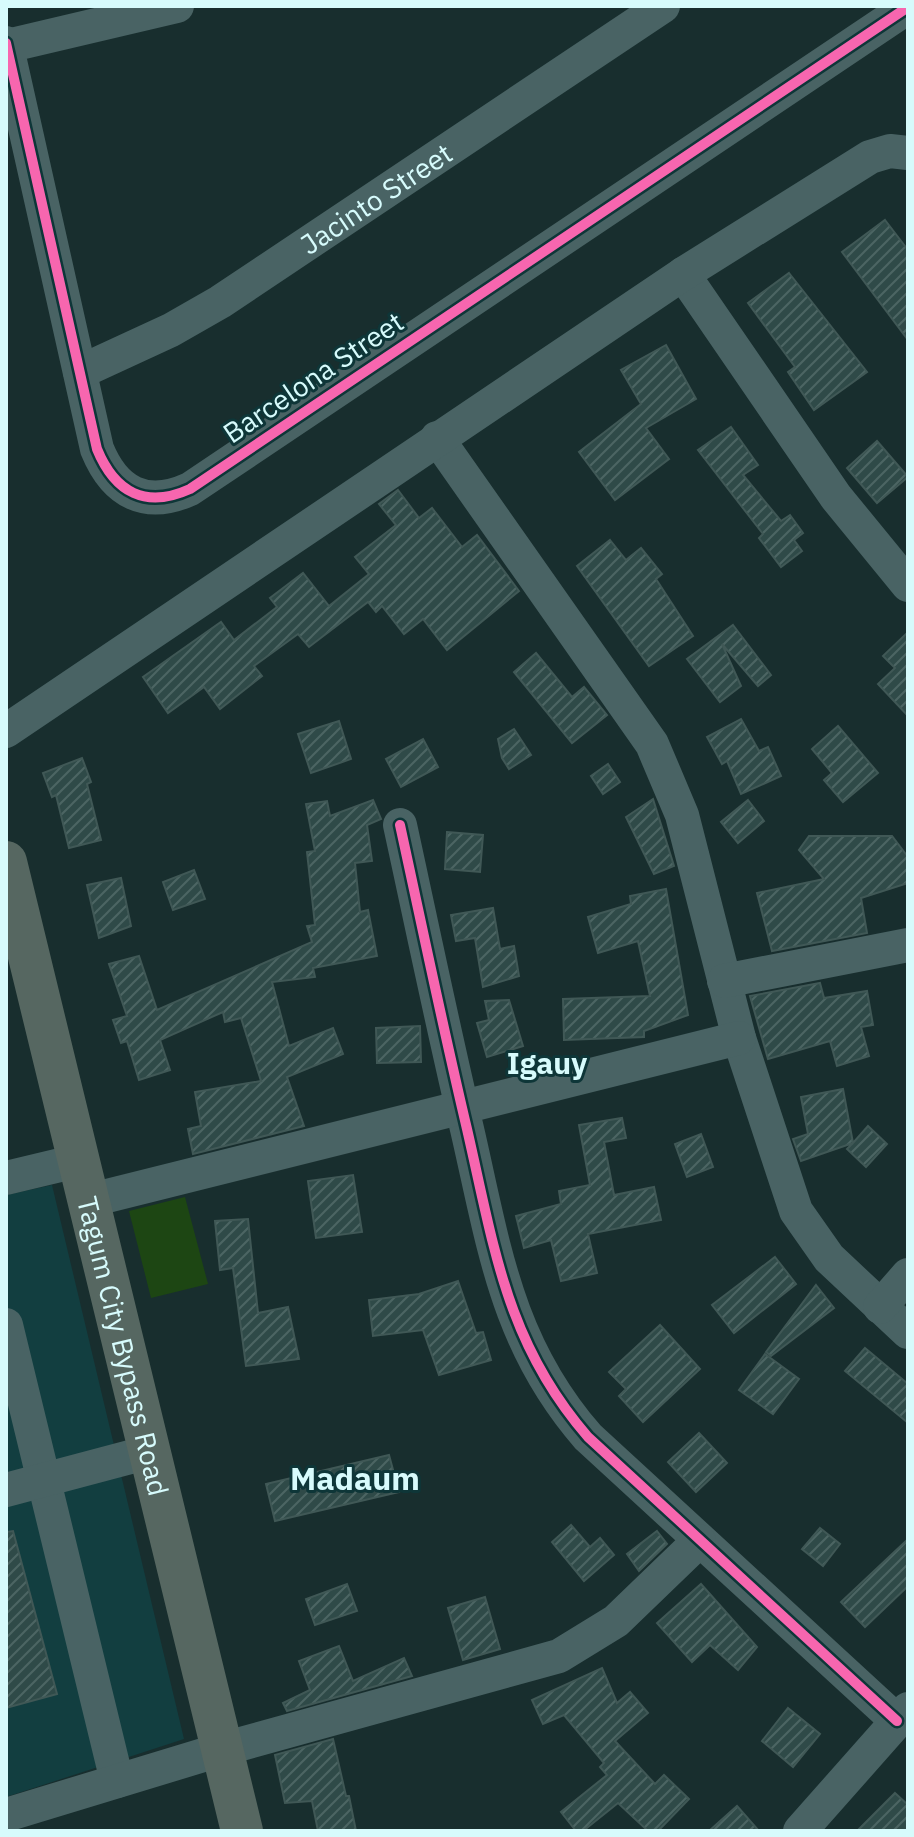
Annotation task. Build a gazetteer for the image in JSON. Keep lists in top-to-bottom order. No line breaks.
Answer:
{"streets":{"main road":["Tagum City Bypass Road"],"street":["Jacinto Street","Barcelona Street"]},"crossings":[["Jacinto Street","Barcelona Street"]],"districts":["Igauy","Madaum"]}
